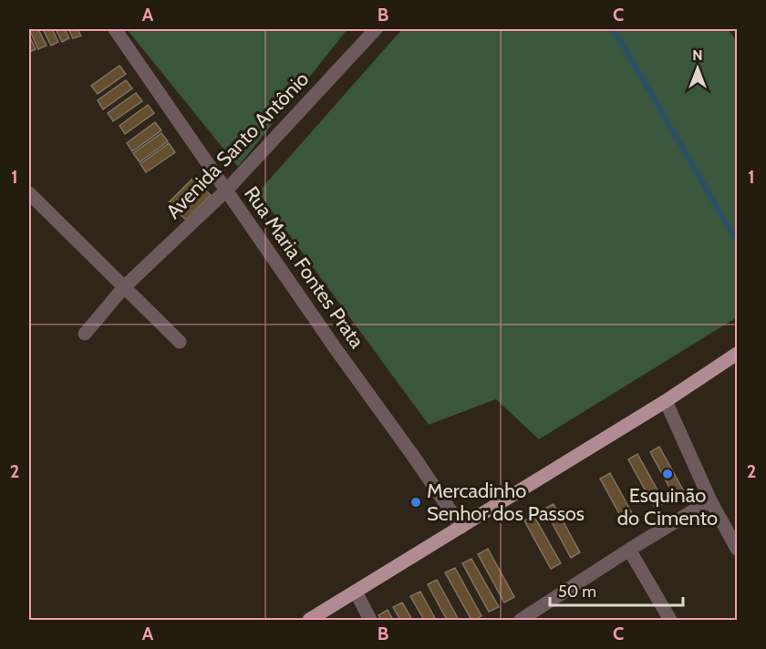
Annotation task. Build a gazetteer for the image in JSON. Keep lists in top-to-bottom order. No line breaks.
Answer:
{"streets":{"street":["Avenida Santo Antônio","Rua Maria Fontes Prata"]},"crossings":[["Avenida Santo Antônio","Rua Maria Fontes Prata"]],"places":["Esquinão do Cimento","Mercadinho Senhor dos Passos"],"scale_bar":"50 m","north":"top","grid":{"columns":["A","B","C"],"rows":["1","2"]}}
